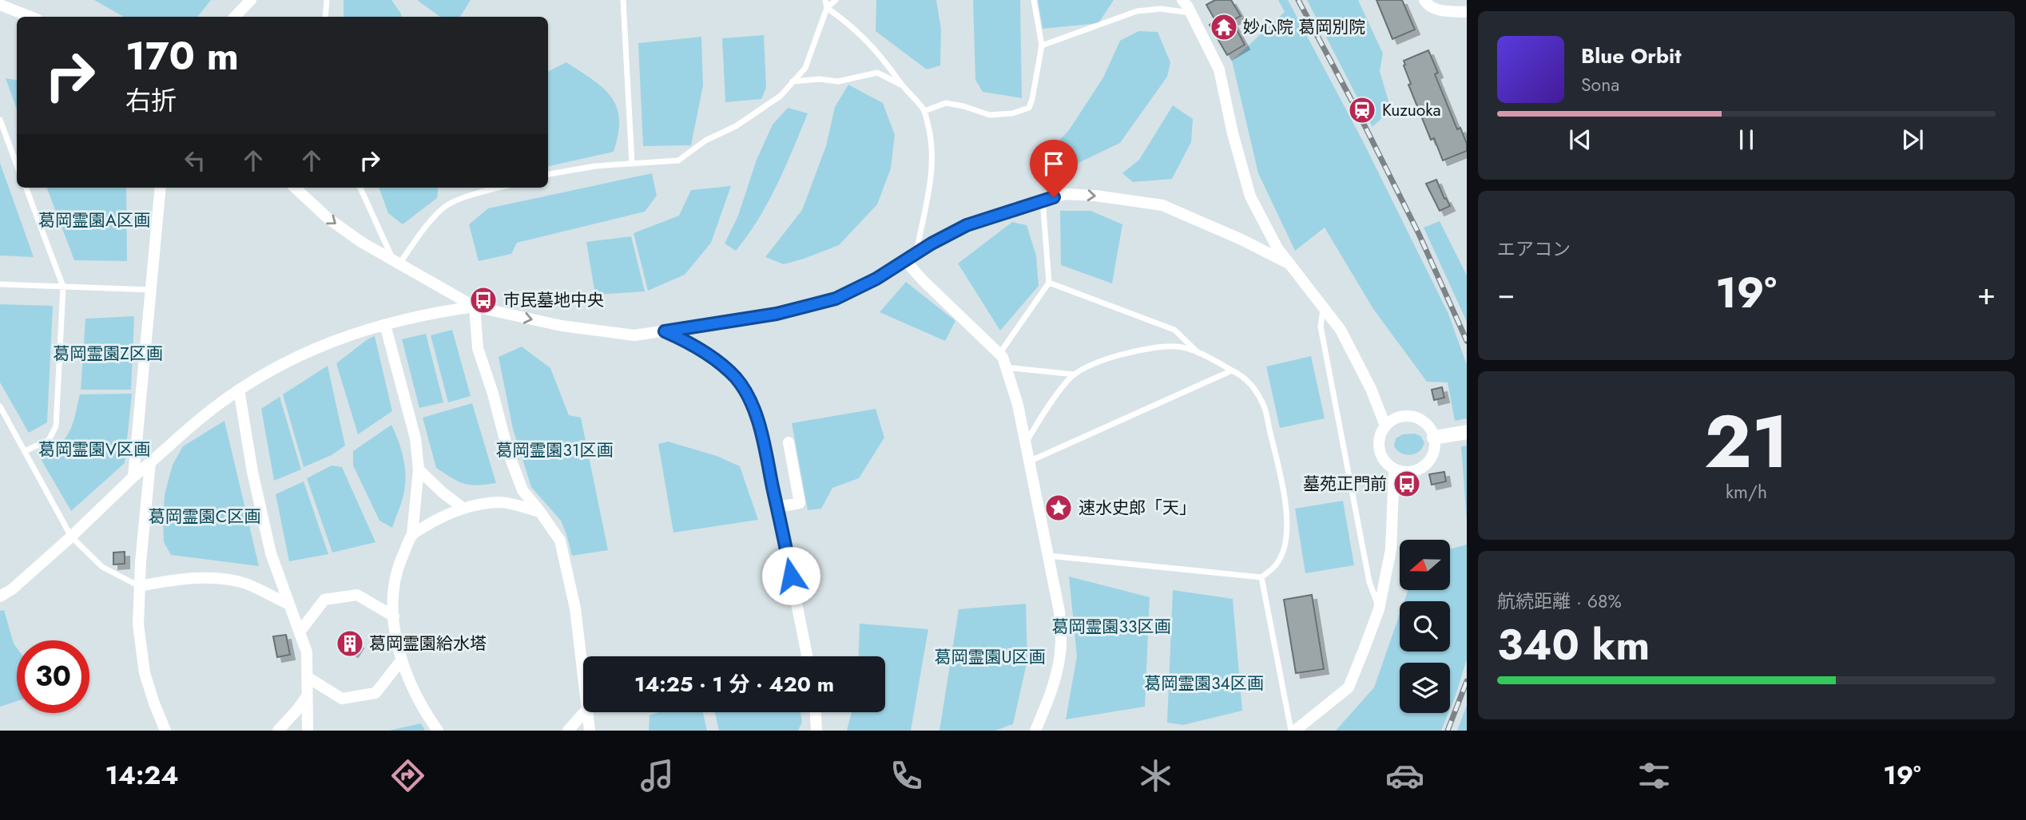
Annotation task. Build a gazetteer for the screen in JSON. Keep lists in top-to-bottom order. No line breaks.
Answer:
{"parks":["葛岡霊園A区画","葛岡霊園Z区画","葛岡霊園V区画","葛岡霊園31区画","葛岡霊園C区画","葛岡霊園33区画","葛岡霊園U区画","葛岡霊園34区画"],"places":{"temple":["妙心院 葛岡別院"],"station":["Kuzuoka"],"bus stop":["市民墓地中央","墓苑正門前"],"place":["速水史郎「天」"],"building":["葛岡霊園給水塔"]},"north":"left","page":{"turn":["170 m","右折"],"song":["Blue Orbit","Sona"],"tile":["エアコン",["21","km/h"],["航続距離 · 68%","340 km"]],"heat":["−","19°","+"],"limit":"30","trip":"14:25 · 1 分 · 420 m","tabs":["14:24","19°"]}}
